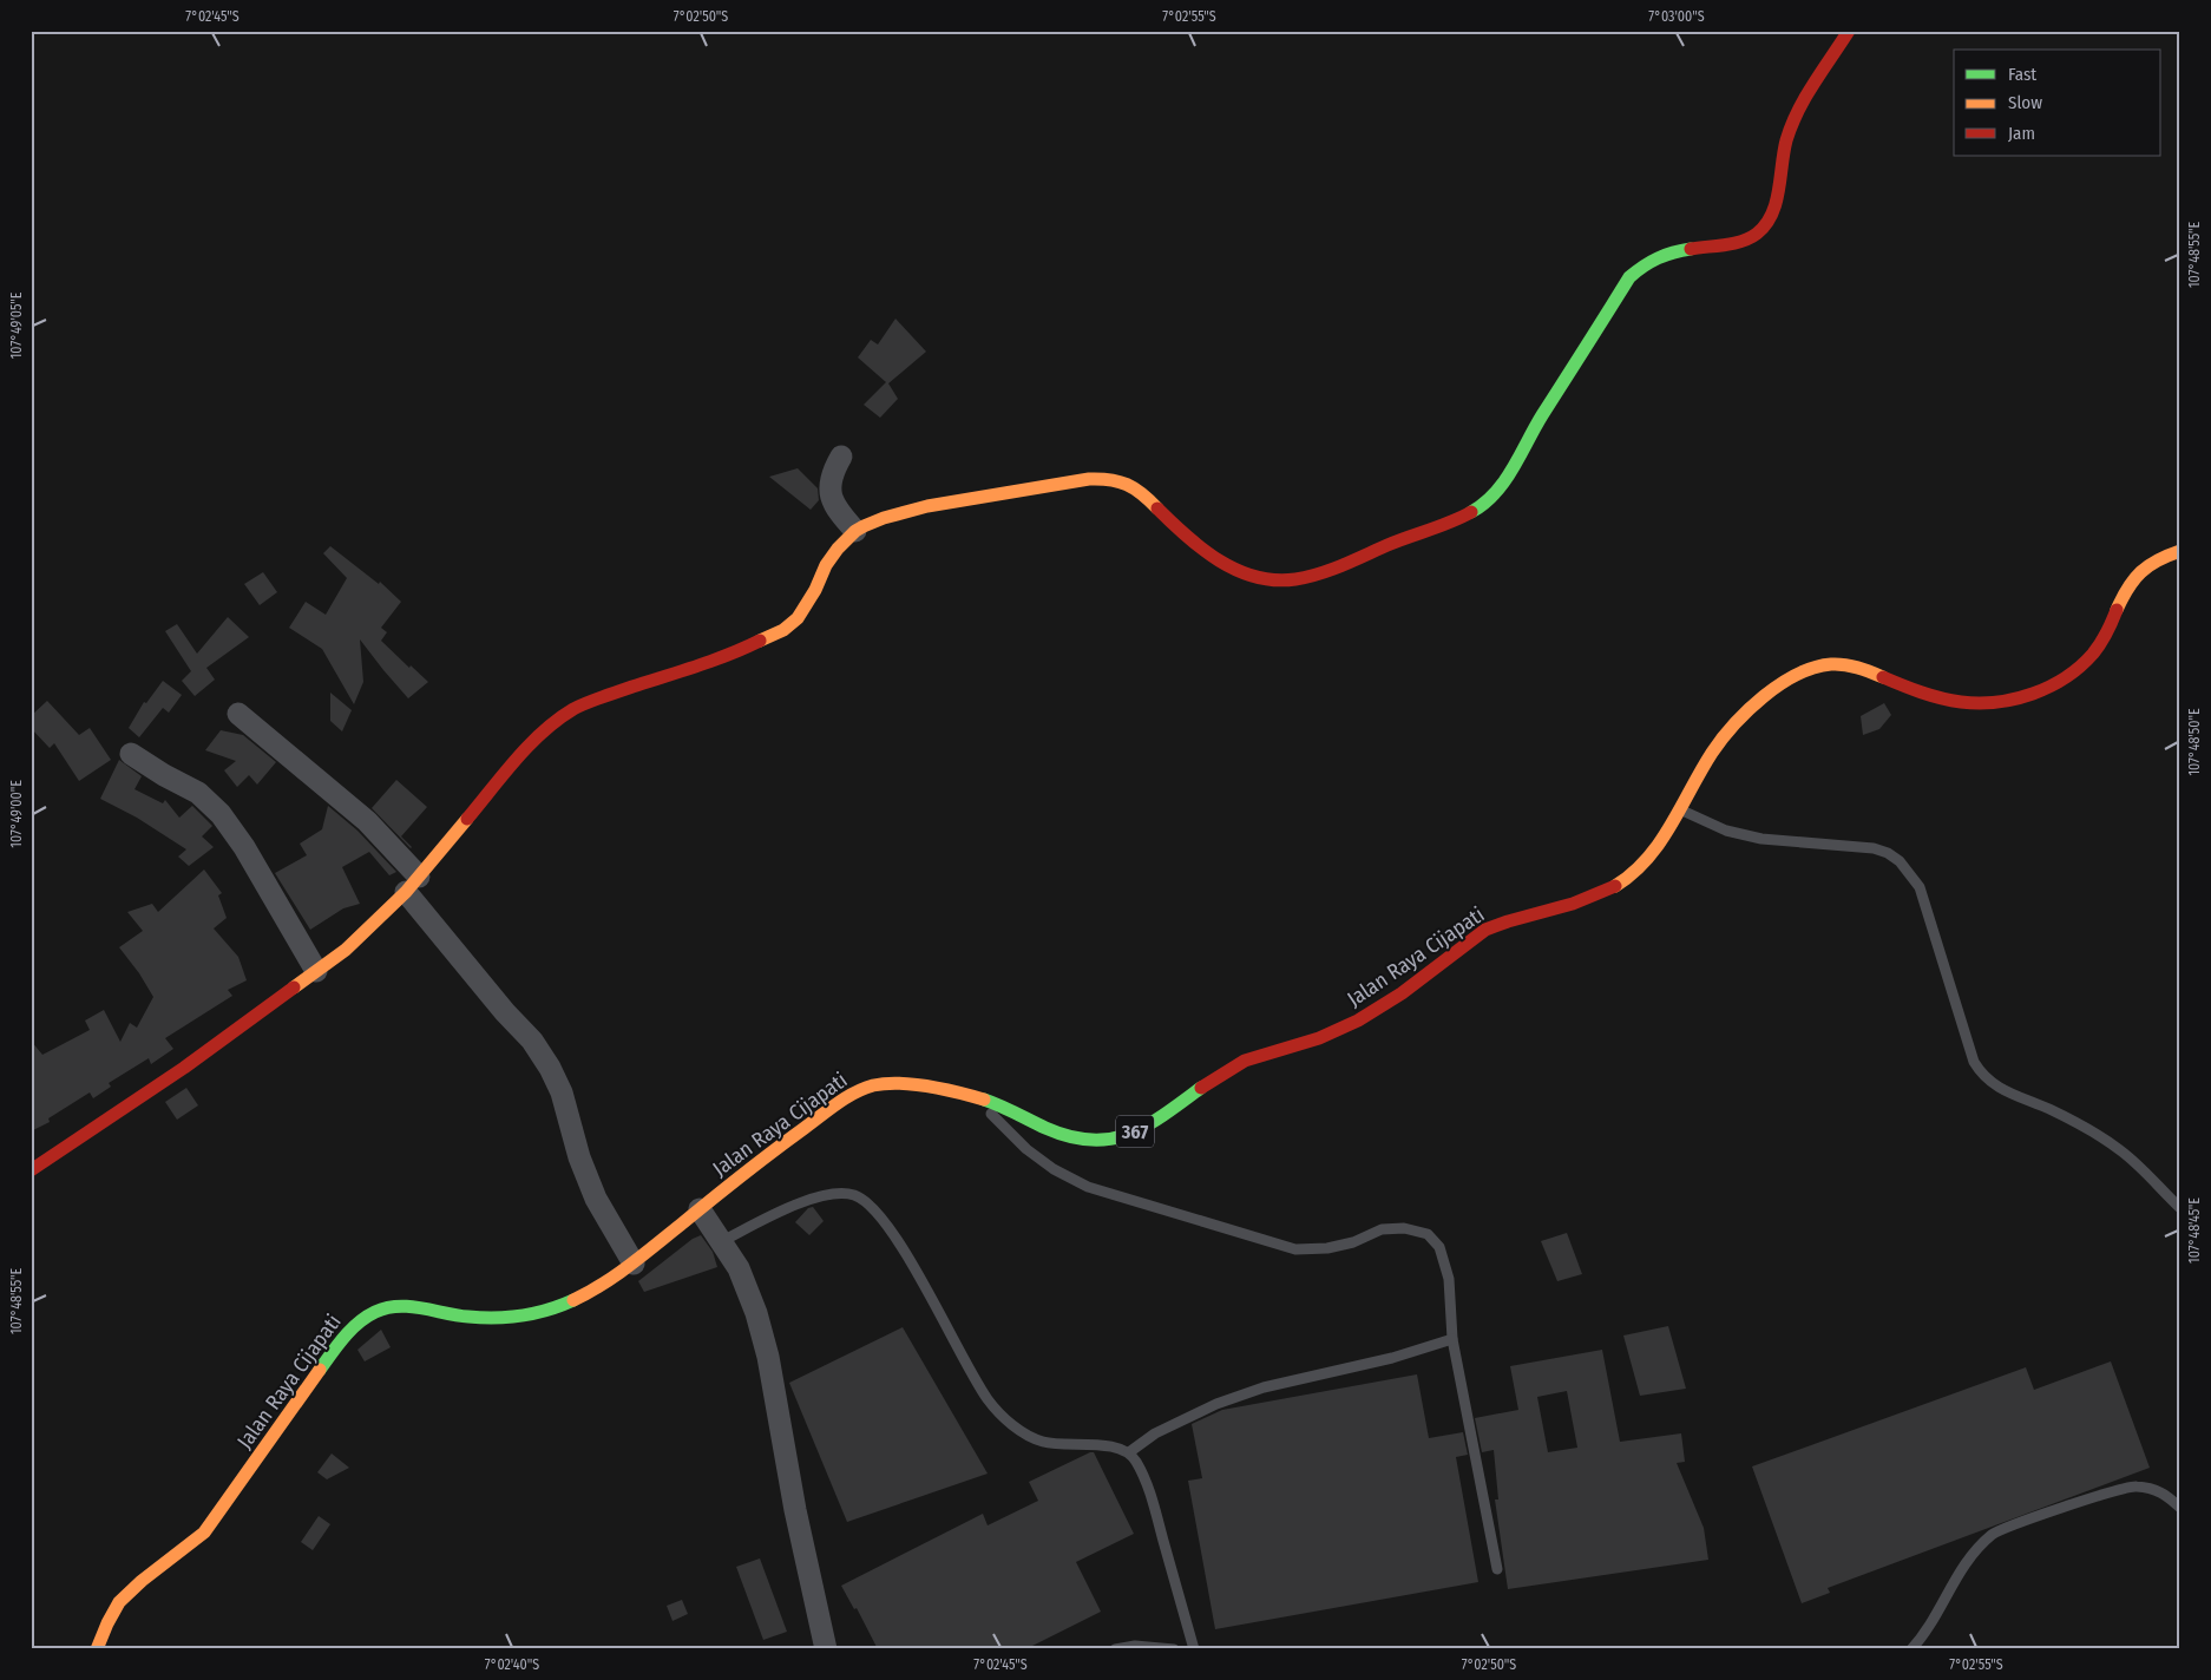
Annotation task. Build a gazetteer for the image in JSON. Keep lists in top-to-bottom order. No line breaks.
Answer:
{"streets":{"main road":["Jalan Raya Cijapati","367"]},"legend":["Fast","Slow","Jam"],"coordinates":["7°02'45\"S","7°02'50\"S","7°02'55\"S","7°03'00\"S","107°48'55\"E","107°49'05\"E","107°48'50\"E","107°49'00\"E","107°48'45\"E","7°02'40\"S"]}
